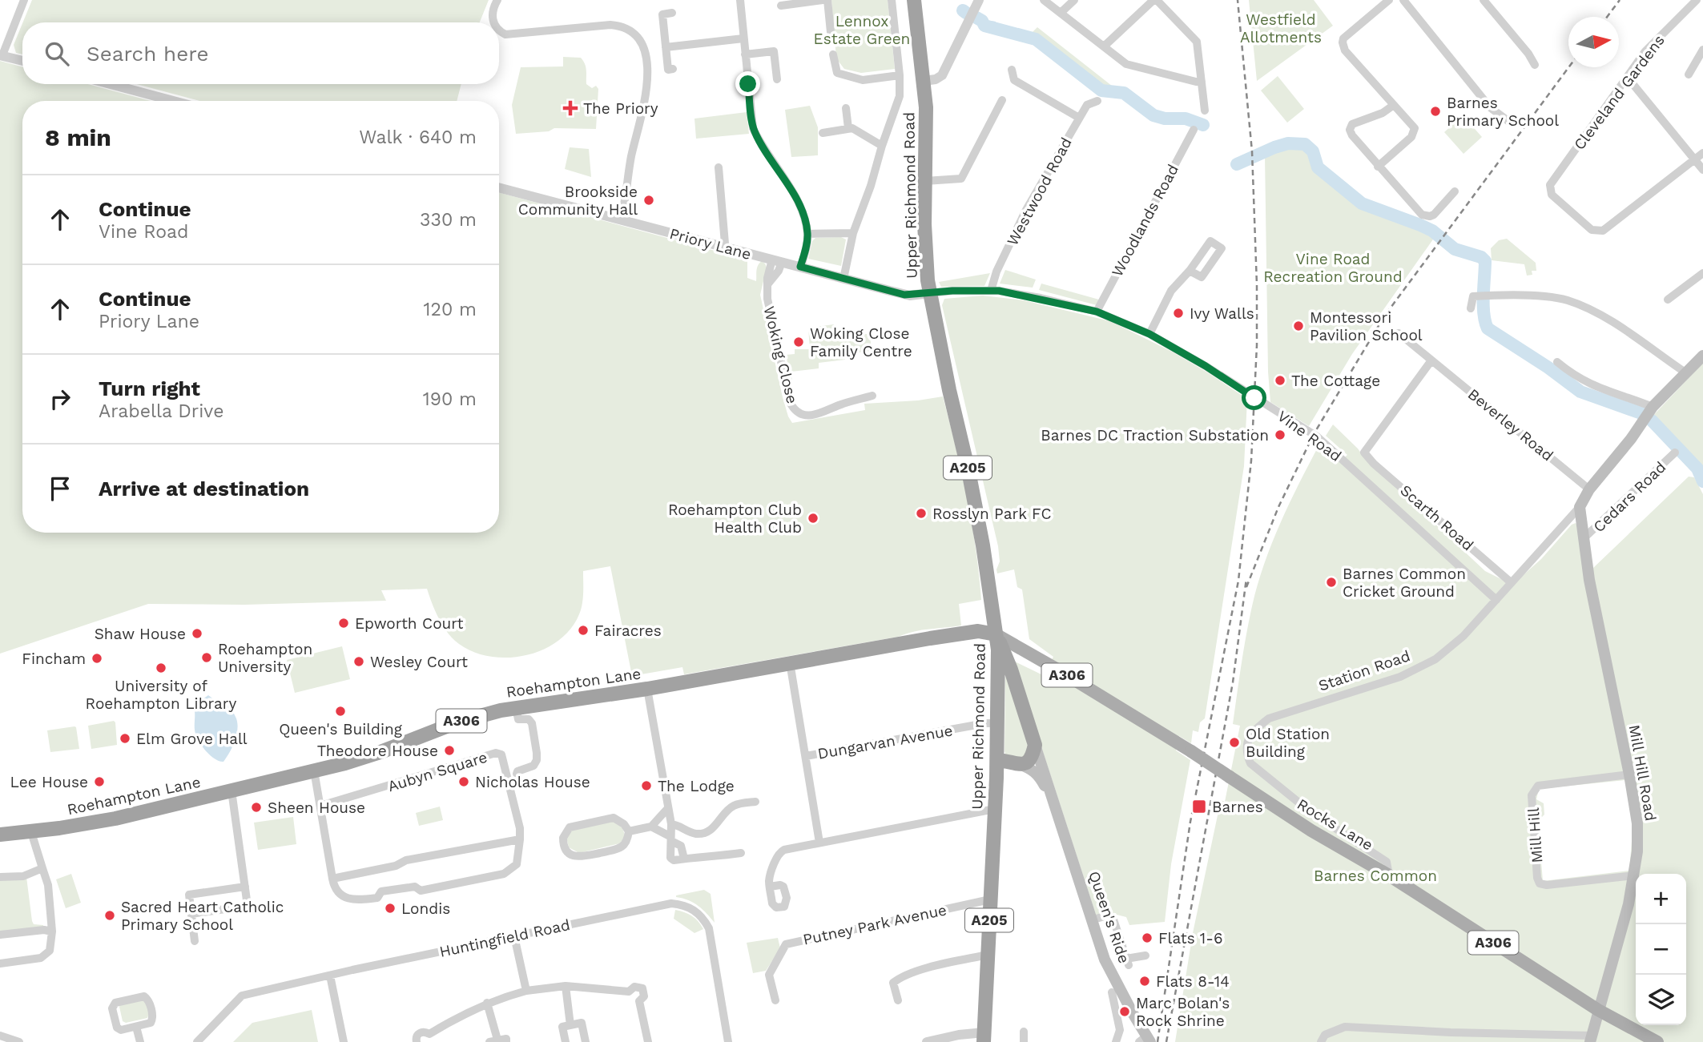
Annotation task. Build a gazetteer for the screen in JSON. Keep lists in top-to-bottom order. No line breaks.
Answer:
{"streets":{"highway":["Upper Richmond Road","A205","A306","Roehampton Lane","Queen's Ride"],"main road":["Station Road","Mill Hill Road","Rocks Lane"],"street":["Cleveland Gardens","Westwood Road","Woodlands Road","Priory Lane","Woking Close","Beverley Road","Vine Road","Cedars Road","Scarth Road","Dungarvan Avenue","Aubyn Square","Mill Hill","Putney Park Avenue","Huntingfield Road"]},"crossings":[["Westwood Road","Vine Road"],["Upper Richmond Road","Priory Lane"],["Upper Richmond Road","Vine Road"],["Upper Richmond Road","A205"],["Upper Richmond Road","Roehampton Lane"],["Upper Richmond Road","Dungarvan Avenue"],["Upper Richmond Road","Rocks Lane"],["Upper Richmond Road","Queen's Ride"],["Upper Richmond Road","Putney Park Avenue"],["Woodlands Road","Vine Road"],["Priory Lane","Woking Close"],["Priory Lane","Vine Road"],["Beverley Road","Scarth Road"],["Beverley Road","Station Road"],["Vine Road","Station Road"],["Cedars Road","Mill Hill Road"],["Scarth Road","Station Road"],["Station Road","Mill Hill Road"],["Station Road","Rocks Lane"],["Roehampton Lane","Rocks Lane"],["Roehampton Lane","Queen's Ride"],["Mill Hill Road","Rocks Lane"],["Mill Hill Road","Mill Hill"],["Rocks Lane","Queen's Ride"]],"parks":["Westfield Allotments","Lennox Estate Green","Vine Road Recreation Ground","Barnes Common"],"places":{"health":["The Priory"],"other":["Barnes Primary School","Brookside Community Hall","Ivy Walls","Montessori Pavilion School","Woking Close Family Centre","The Cottage","Barnes DC Traction Substation","Rosslyn Park FC","Roehampton Club Health Club","Barnes Common Cricket Ground","Epworth Court","Fairacres","Shaw House","Roehampton University","Fincham","Wesley Court","University of Roehampton Library","Queen's Building","Elm Grove Hall","Old Station Building","Theodore House","Lee House","Nicholas House","The Lodge","Sheen House","Londis","Sacred Heart Catholic Primary School","Flats 1-6","Flats 8-14","Marc Bolan's Rock Shrine"],"transit":["Barnes"]},"north":"right","page":{"search":"Search here","heading":["8 min","Walk · 640 m"],"list":[["Continue","Vine Road","330 m"],["Continue","Priory Lane","120 m"],["Turn right","Arabella Drive","190 m"],"Arrive at destination"],"map_buttons":["+","−"]}}
